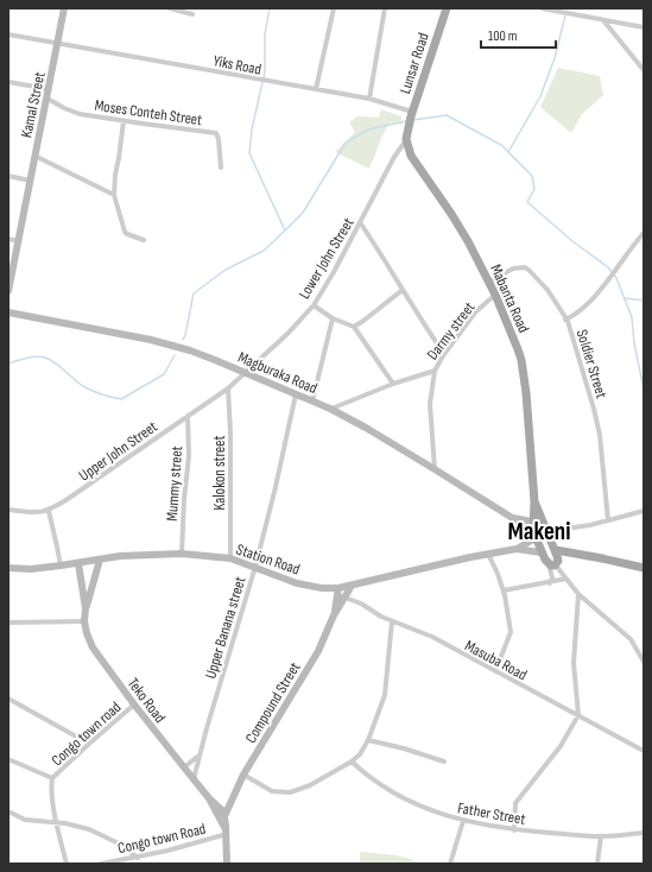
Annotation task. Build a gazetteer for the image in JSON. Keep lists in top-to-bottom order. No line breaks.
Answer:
{"streets":{"main road":["Lunsar Road","Mabanta Road"],"street":["Yiks Road","Kamal Street","Moses Conteh Street","Lower John Street","Darmy street","Soldier Street","Magburaka Road","Upper John Street","Kalokon street","Mummy street","Station Road","Upper Banana street","Masuba Road","Teko Road","Compound Street","Congo town road","Father Street","Congo town Road"]},"crossings":[["Lunsar Road","Yiks Road"],["Lunsar Road","Lower John Street"],["Lunsar Road","Mabanta Road"],["Yiks Road","Kamal Street"],["Kamal Street","Moses Conteh Street"],["Lower John Street","Mabanta Road"],["Lower John Street","Magburaka Road"],["Lower John Street","Upper John Street"],["Mabanta Road","Darmy street"],["Mabanta Road","Soldier Street"],["Darmy street","Magburaka Road"],["Magburaka Road","Upper John Street"],["Magburaka Road","Station Road"],["Magburaka Road","Upper Banana street"],["Upper John Street","Kalokon street"],["Upper John Street","Mummy street"],["Kalokon street","Station Road"],["Mummy street","Station Road"],["Station Road","Upper Banana street"],["Station Road","Masuba Road"],["Station Road","Teko Road"],["Station Road","Compound Street"],["Upper Banana street","Teko Road"],["Masuba Road","Compound Street"],["Teko Road","Compound Street"],["Teko Road","Congo town road"],["Teko Road","Congo town Road"]],"districts":["Makeni"],"scale_bar":"100 m"}
